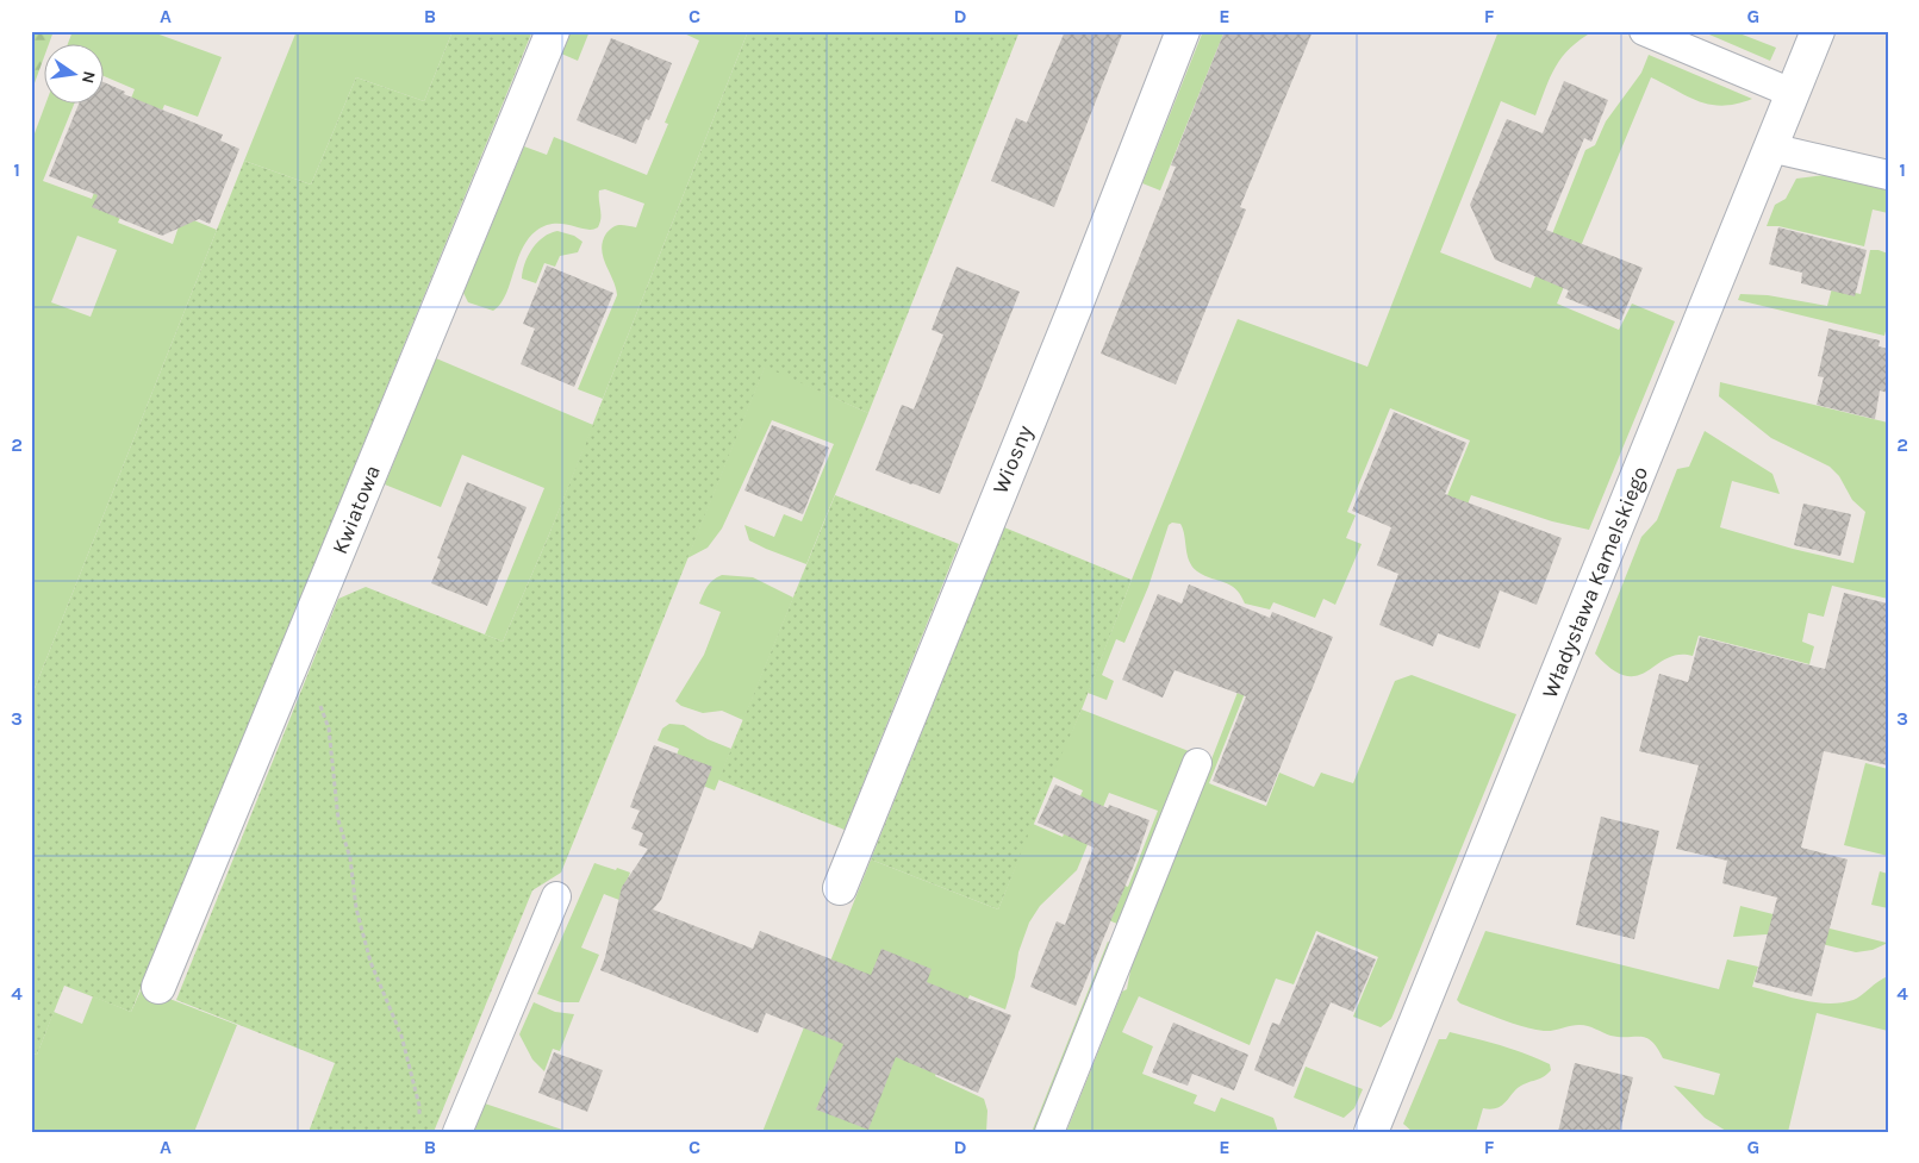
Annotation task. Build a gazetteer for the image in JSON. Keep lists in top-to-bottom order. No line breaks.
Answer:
{"streets":{"street":["Wiosny","Kwiatowa","Władysława Kamelskiego"]},"north":"right","grid":{"columns":["A","B","C","D","E","F","G"],"rows":["1","2","3","4"]}}
